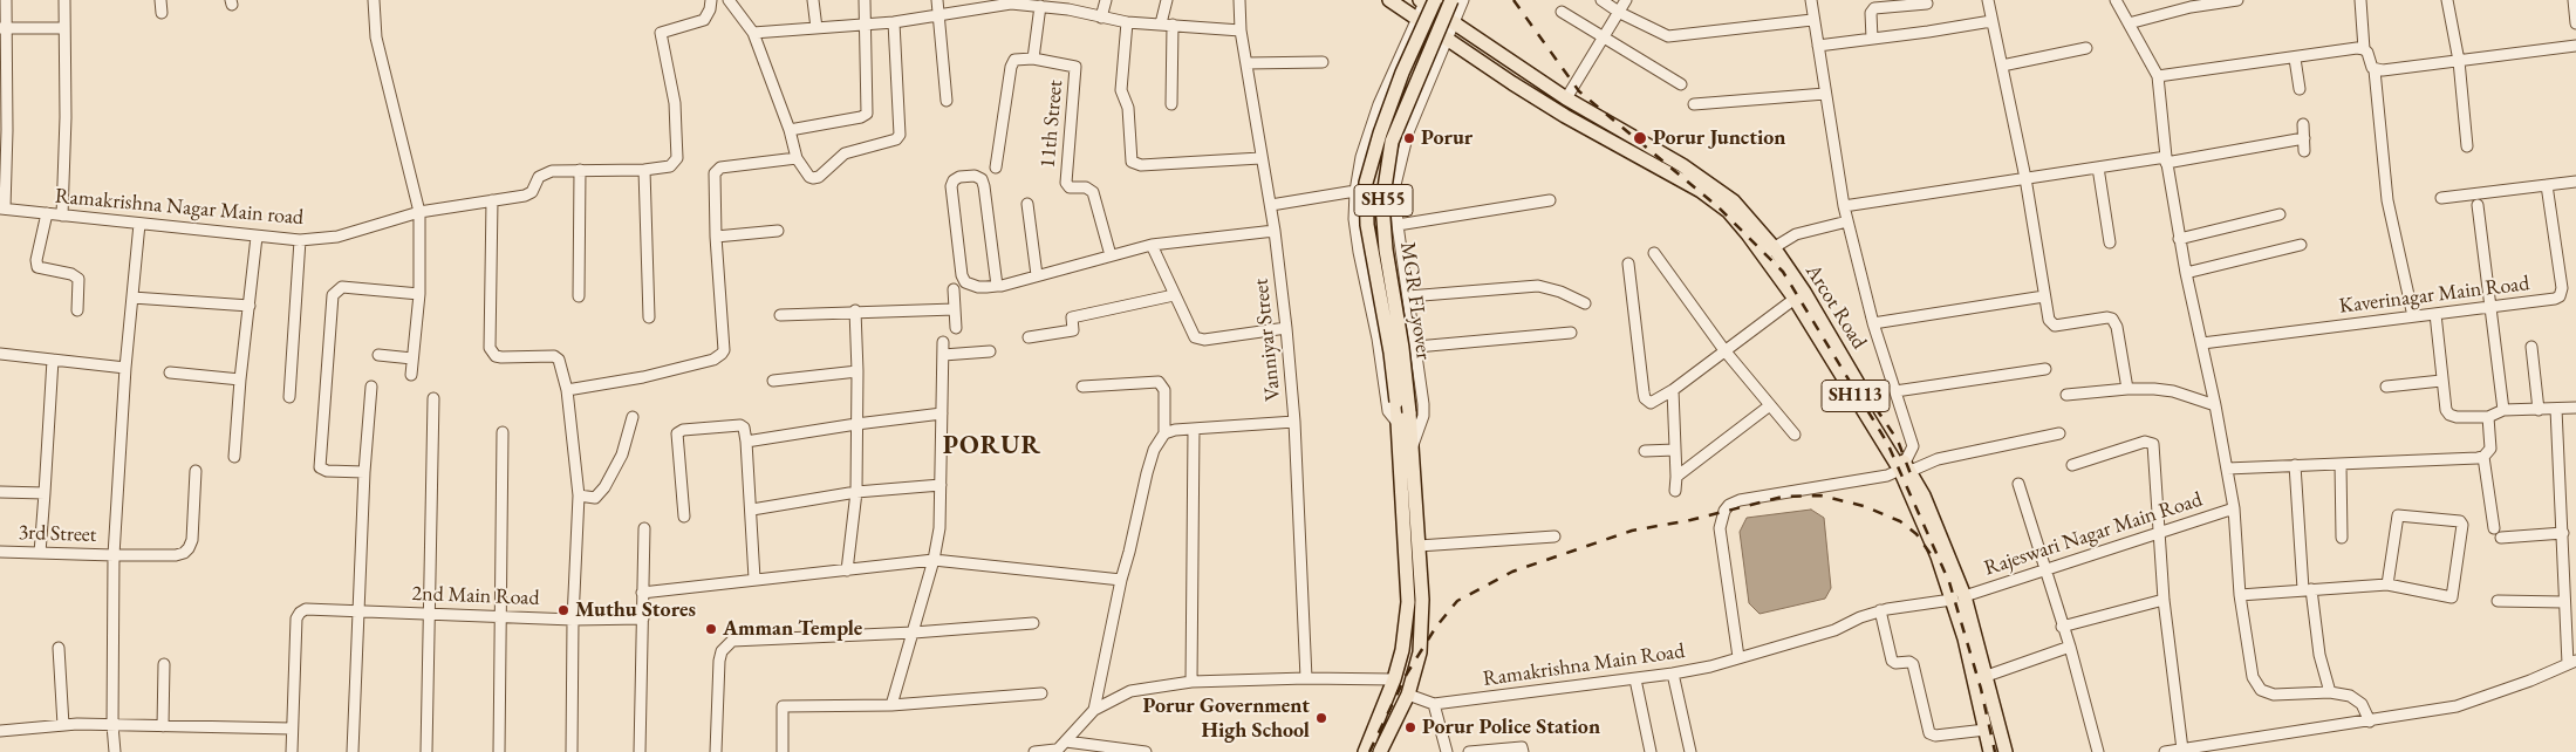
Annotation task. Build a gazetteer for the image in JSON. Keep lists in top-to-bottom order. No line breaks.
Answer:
{"streets":{"main road":["SH55","MGR FLyover","Arcot Road","SH113"],"street":["11th Street","Ramakrishna Nagar Main road","Kaverinagar Main Road","Vanniyar Street","3rd Street","Rajeswari Nagar Main Road","2nd Main Road","Ramakrishna Main Road"]},"crossings":[["SH55","MGR FLyover"],["MGR FLyover","SH113"],["Arcot Road","SH113"],["Arcot Road","Rajeswari Nagar Main Road"],["Rajeswari Nagar Main Road","Ramakrishna Main Road"]],"districts":["PORUR"],"places":["Porur","Porur Junction","Muthu Stores","Amman Temple","Porur Government High School","Porur Police Station"]}
